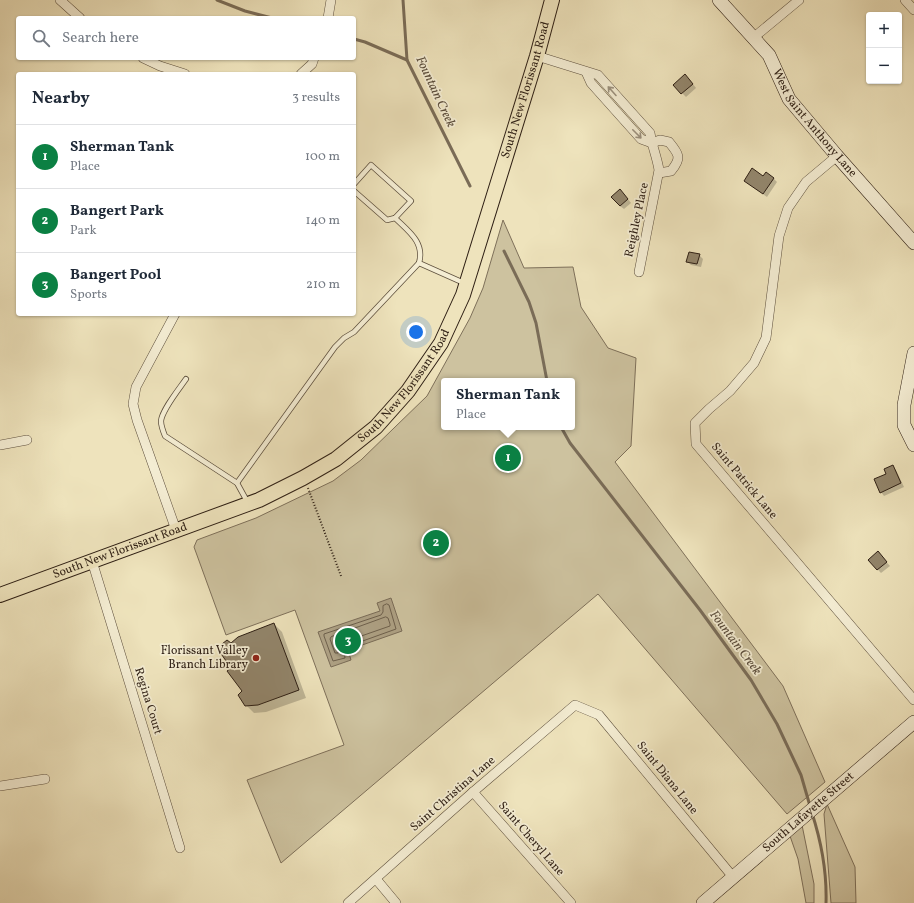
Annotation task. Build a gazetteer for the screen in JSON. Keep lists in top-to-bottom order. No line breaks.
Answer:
{"streets":{"main road":["South New Florissant Road"],"street":["West Saint Anthony Lane","Reighley Place","Saint Patrick Lane","Regina Court","Saint Diana Lane","Saint Christina Lane","South Lafayette Street","Saint Cheryl Lane"]},"crossings":[["South New Florissant Road","Reighley Place"],["South New Florissant Road","Regina Court"],["West Saint Anthony Lane","Saint Patrick Lane"],["Saint Diana Lane","Saint Christina Lane"],["Saint Diana Lane","South Lafayette Street"],["Saint Christina Lane","Saint Cheryl Lane"]],"water":["Fountain Creek"],"places":["Florissant Valley Branch Library"],"page":{"map_buttons":["+","−"],"search":"Search here","heading":["Nearby","3 results"],"list":[{"mark":"1","name":"Sherman Tank","note":"Place","value":"100 m"},{"mark":"2","name":"Bangert Park","note":"Park","value":"140 m"},{"mark":"3","name":"Bangert Pool","note":"Sports","value":"210 m"}],"popup":["Sherman Tank","Place"],"pins":["1","2","3"]}}
